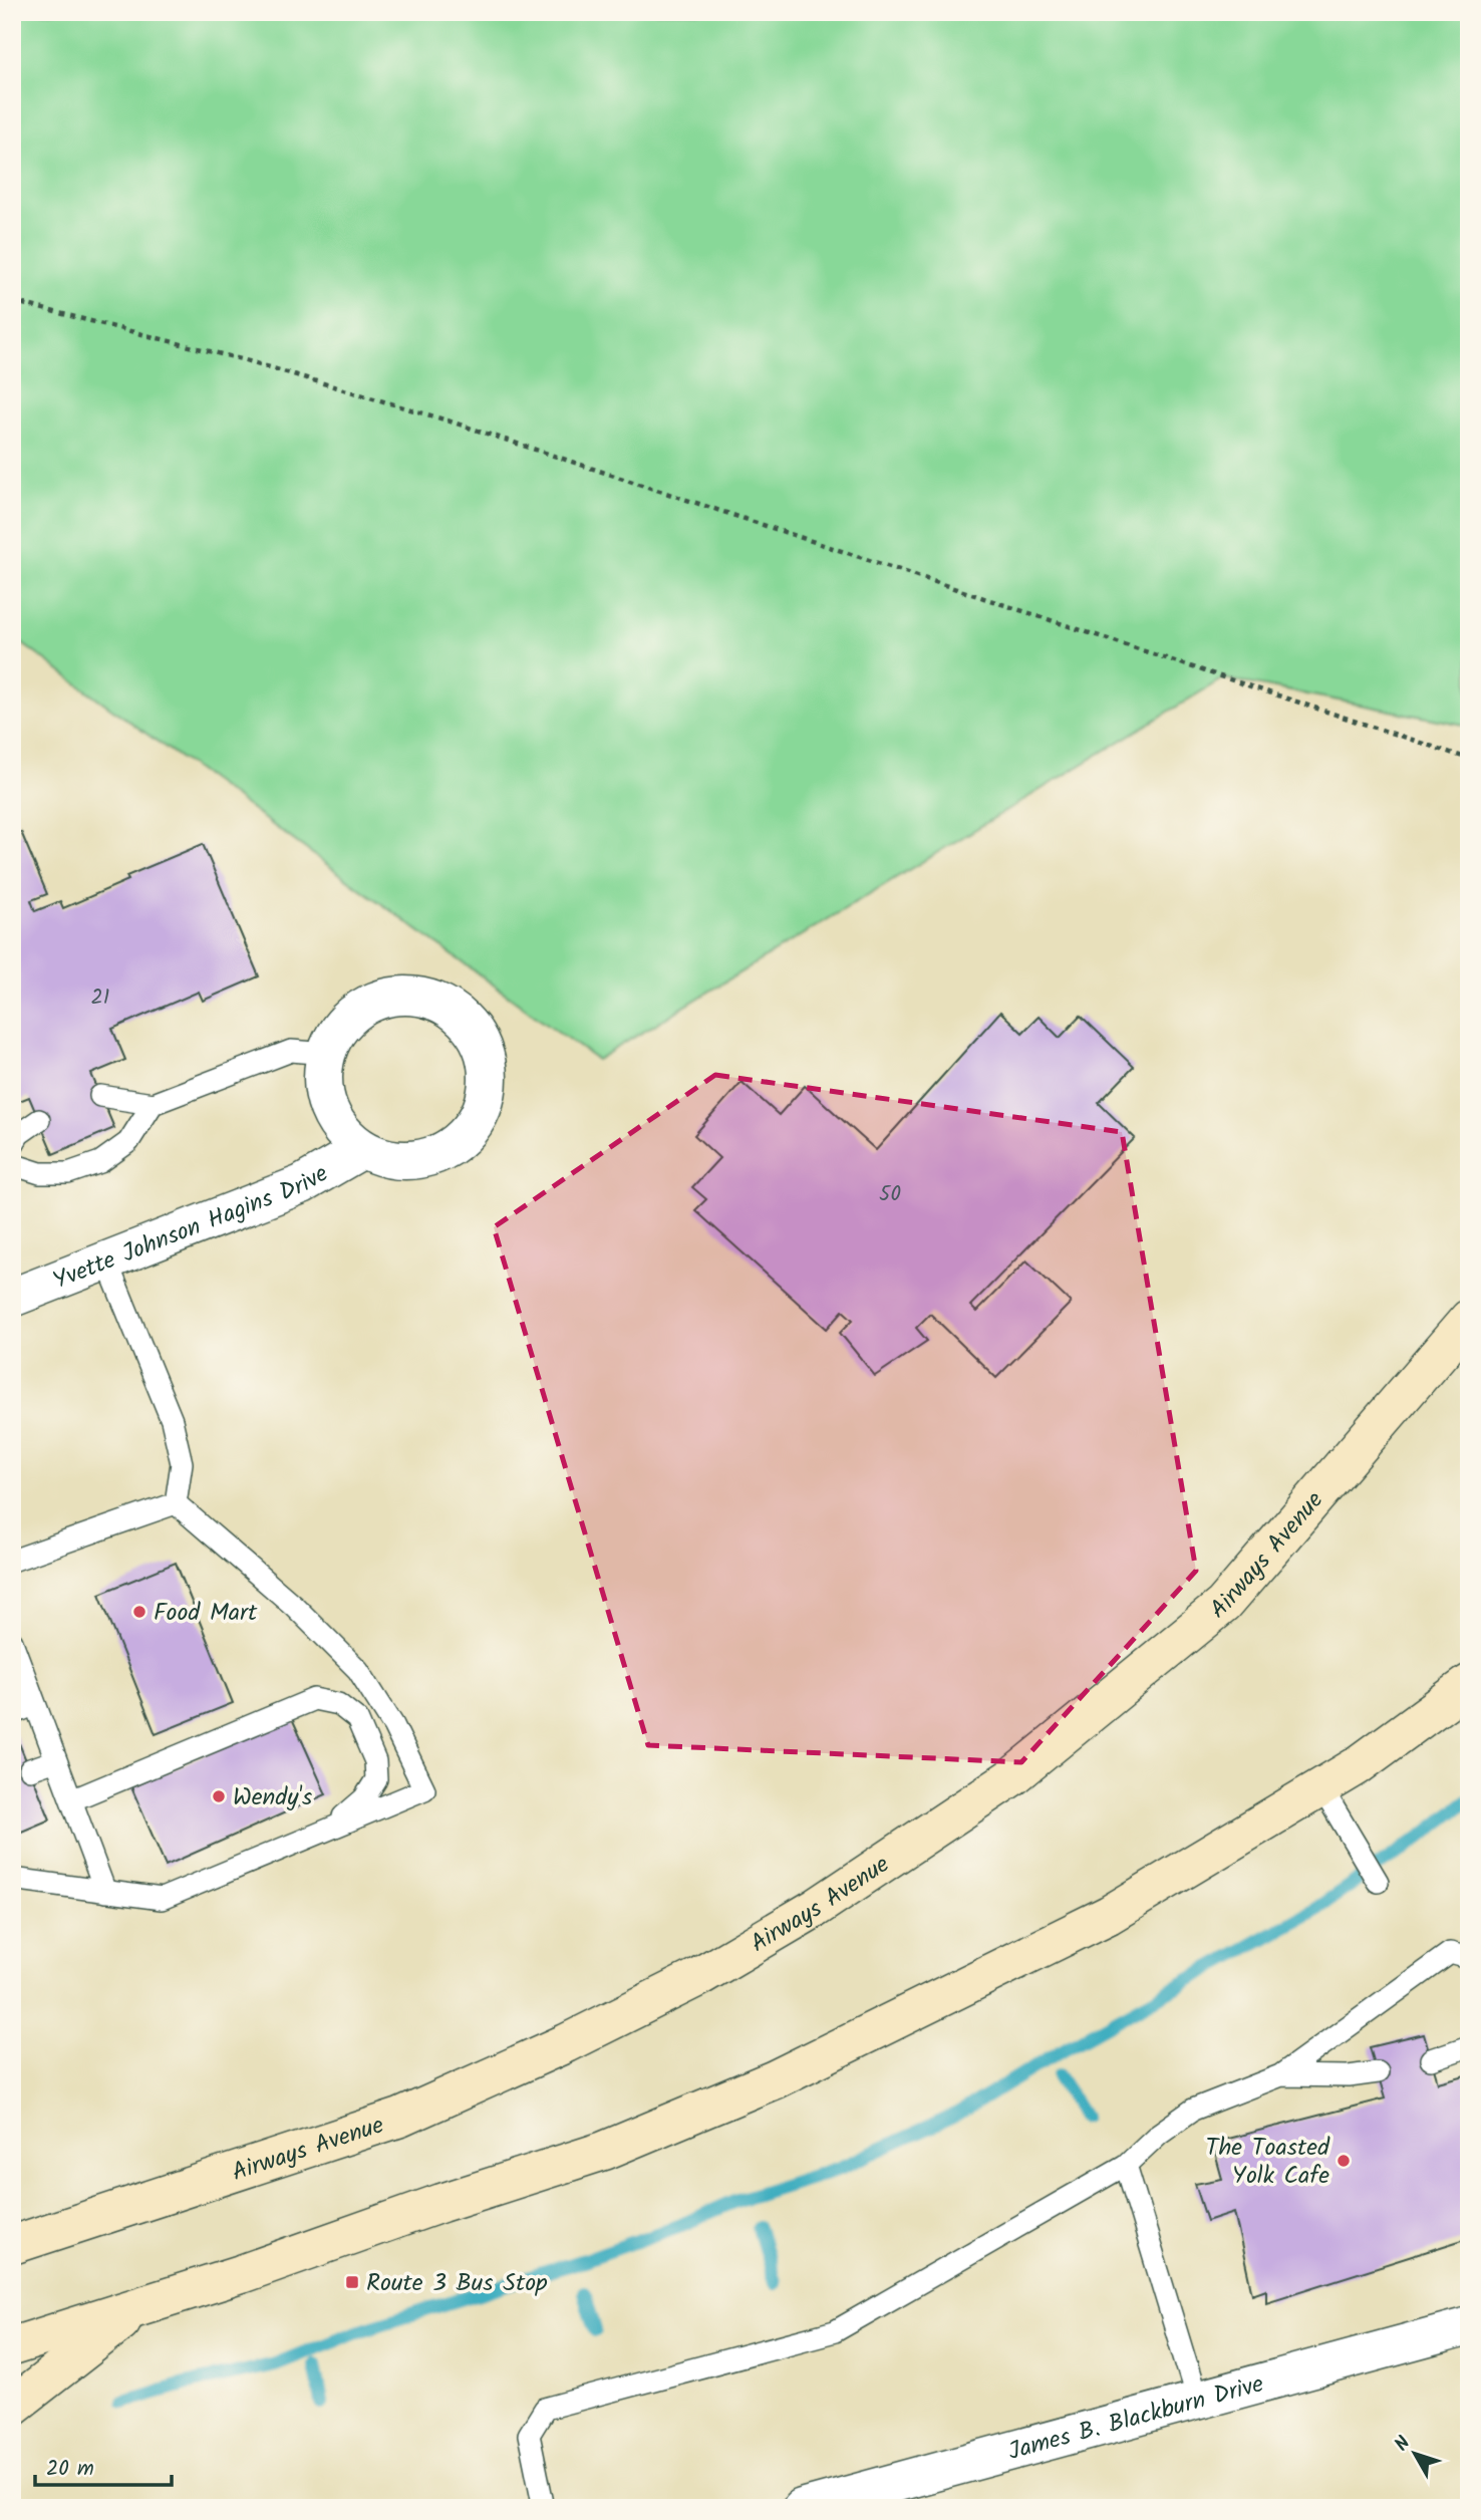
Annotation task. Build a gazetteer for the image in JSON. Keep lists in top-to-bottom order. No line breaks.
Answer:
{"streets":{"main road":["Airways Avenue"],"street":["Yvette Johnson Hagins Drive","James B. Blackburn Drive"]},"places":{"other":["Food Mart","Wendy's","The Toasted Yolk Cafe"],"transit":["Route 3 Bus Stop"]},"house_numbers":["21","50"],"scale_bar":"20 m","north":"top left"}
